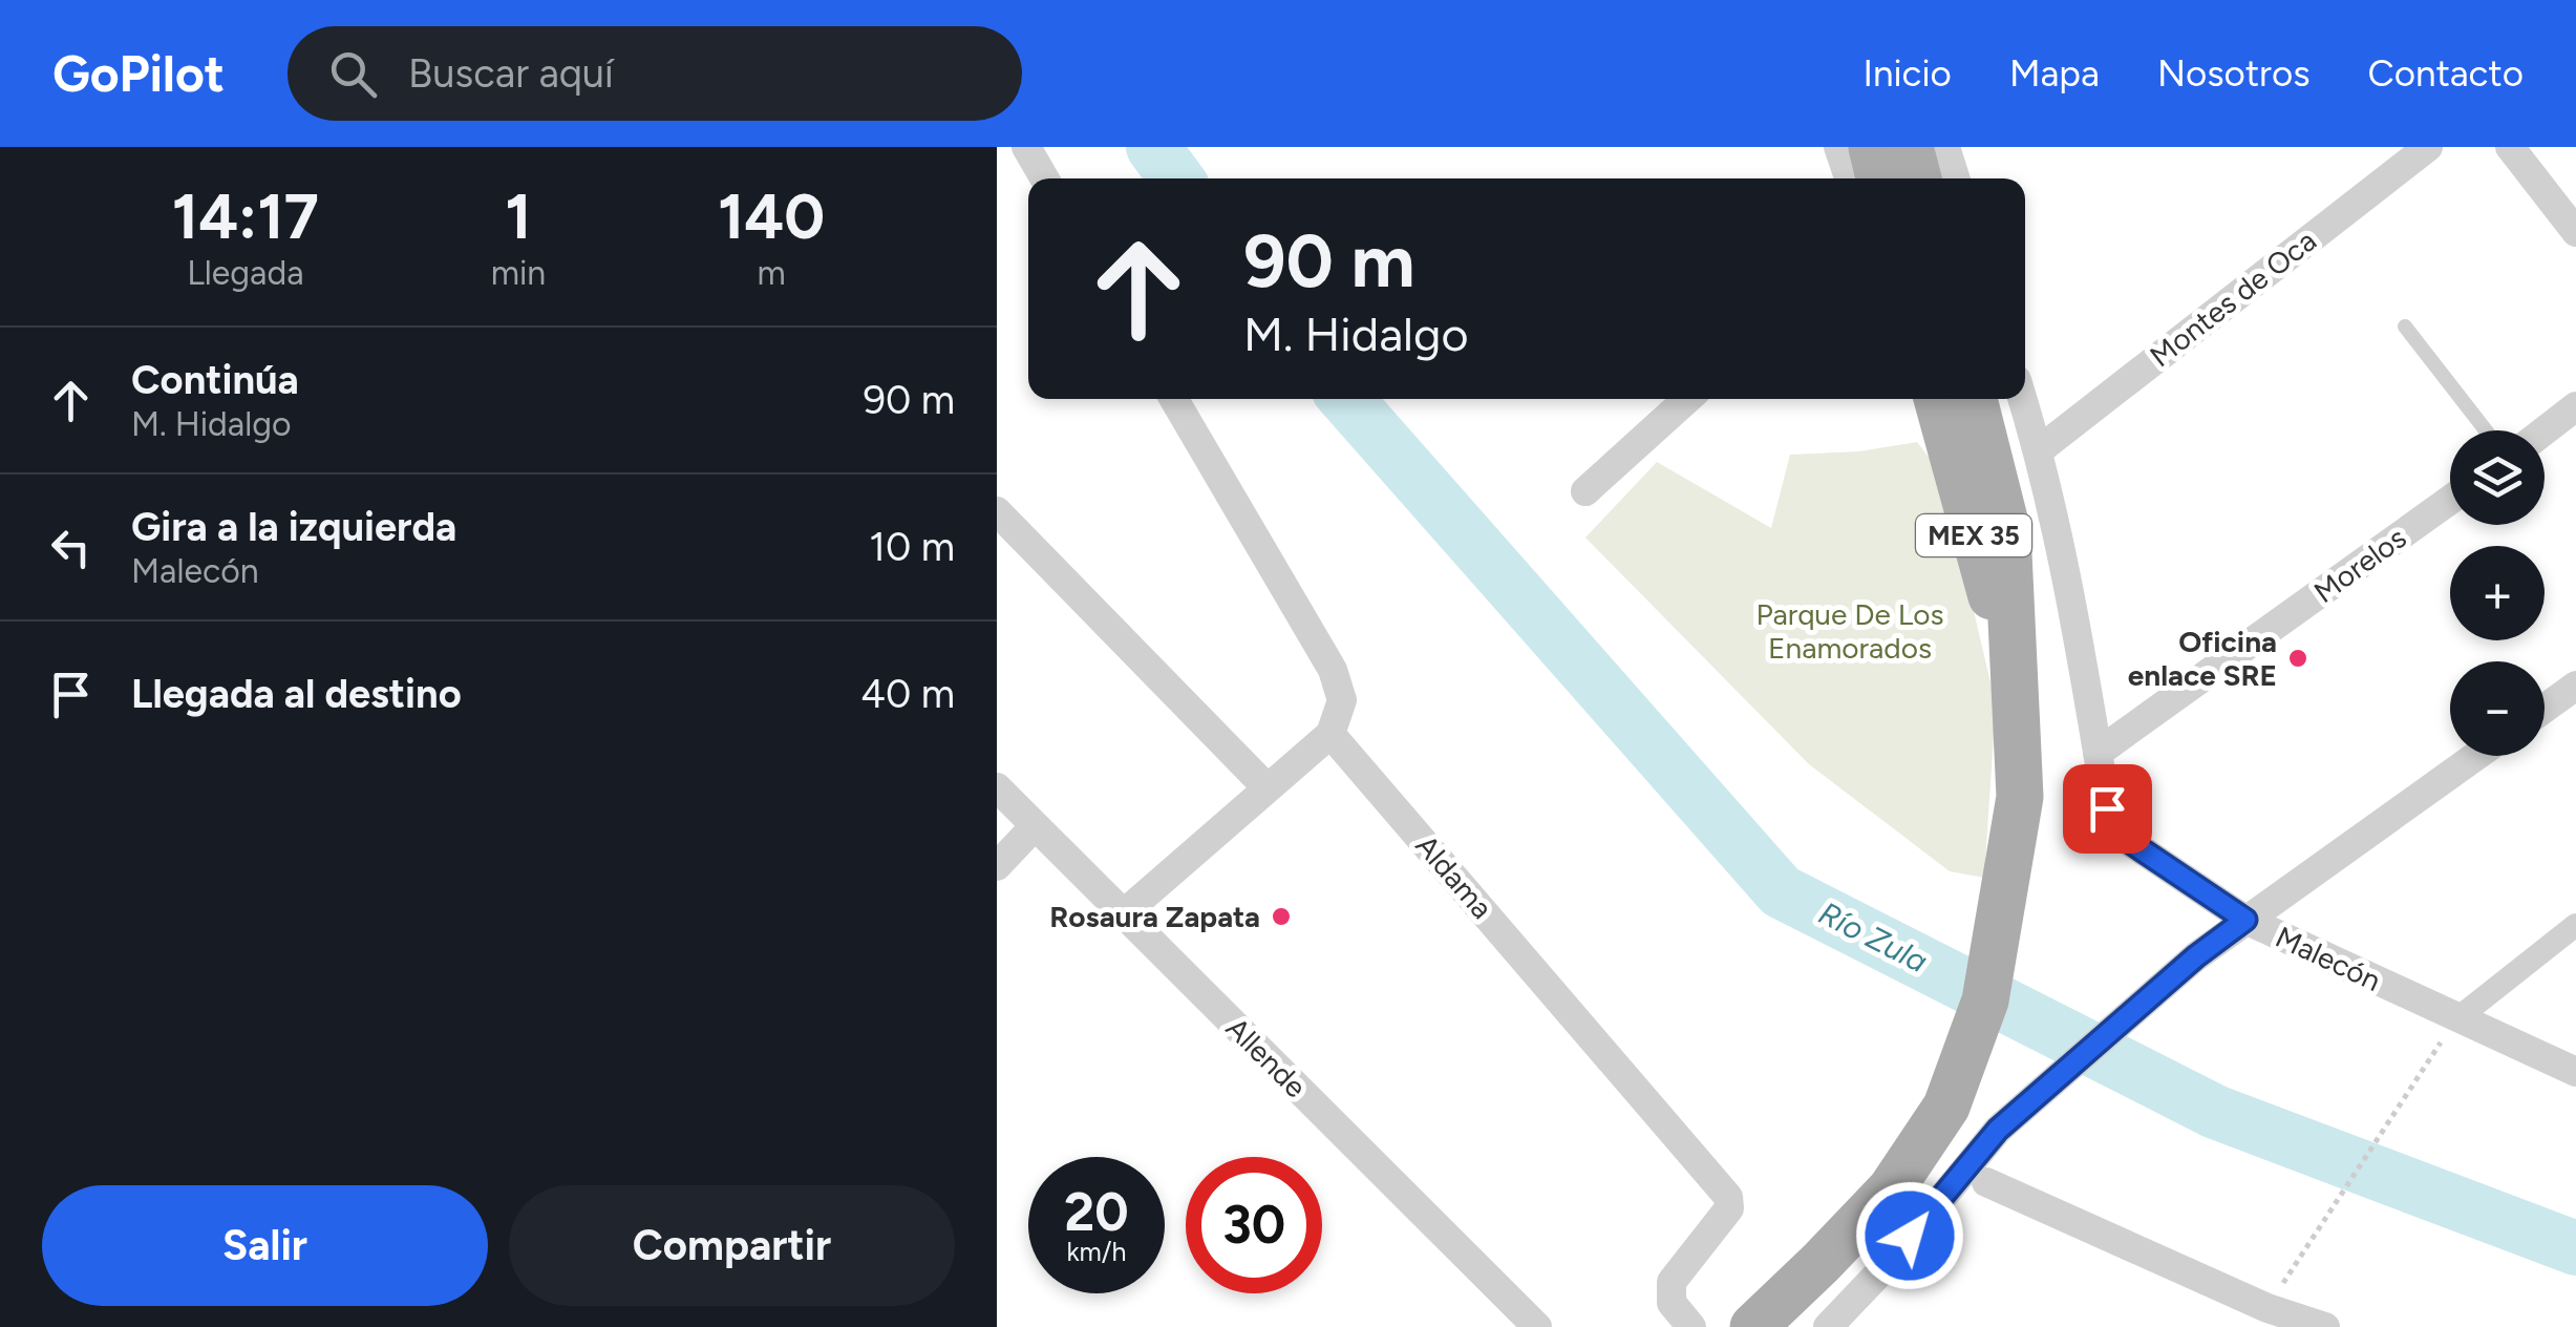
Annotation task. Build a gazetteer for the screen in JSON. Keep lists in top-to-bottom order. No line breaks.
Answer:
{"streets":{"main road":["MEX 35"],"street":["Montes de Oca","Morelos","Aldama","Malecón","Allende"]},"crossings":[["Morelos","Malecón"]],"water":["Río Zula"],"parks":["Parque De Los Enamorados"],"places":["Oficina enlace SRE","Rosaura Zapata"],"page":{"header":"GoPilot","search":"Buscar aquí","nav":["Inicio","Mapa","Nosotros","Contacto"],"eta":["14:17","Llegada","1","min","140","m"],"turn":["90 m","M. Hidalgo"],"list":[{"name":"Continúa","note":"M. Hidalgo","value":"90 m"},{"name":"Gira a la izquierda","note":"Malecón","value":"10 m"},{"name":"Llegada al destino","value":"40 m"}],"map_buttons":["+","−"],"speed":"20 km/h","limit":"30","buttons":["Salir","Compartir"]}}
